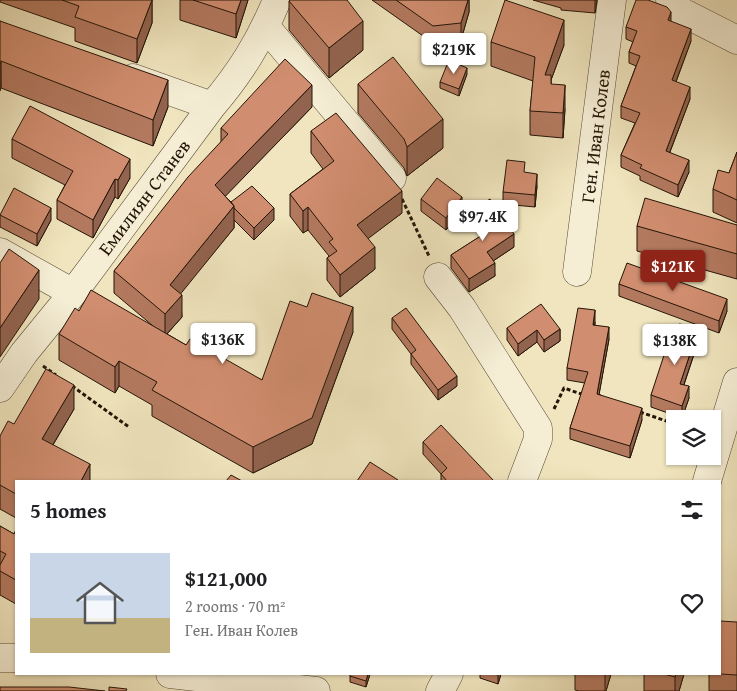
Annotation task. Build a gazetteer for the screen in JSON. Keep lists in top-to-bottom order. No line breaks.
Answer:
{"streets":{"street":["Ген. Иван Колев","Емилиян Станев"]},"page":{"price":["$219K","$97.4K","$121K","$136K","$138K"],"heading":"5 homes","list":[{"name":"$121,000","note":"2 rooms · 70 m² · Ген. Иван Колев"}]}}
